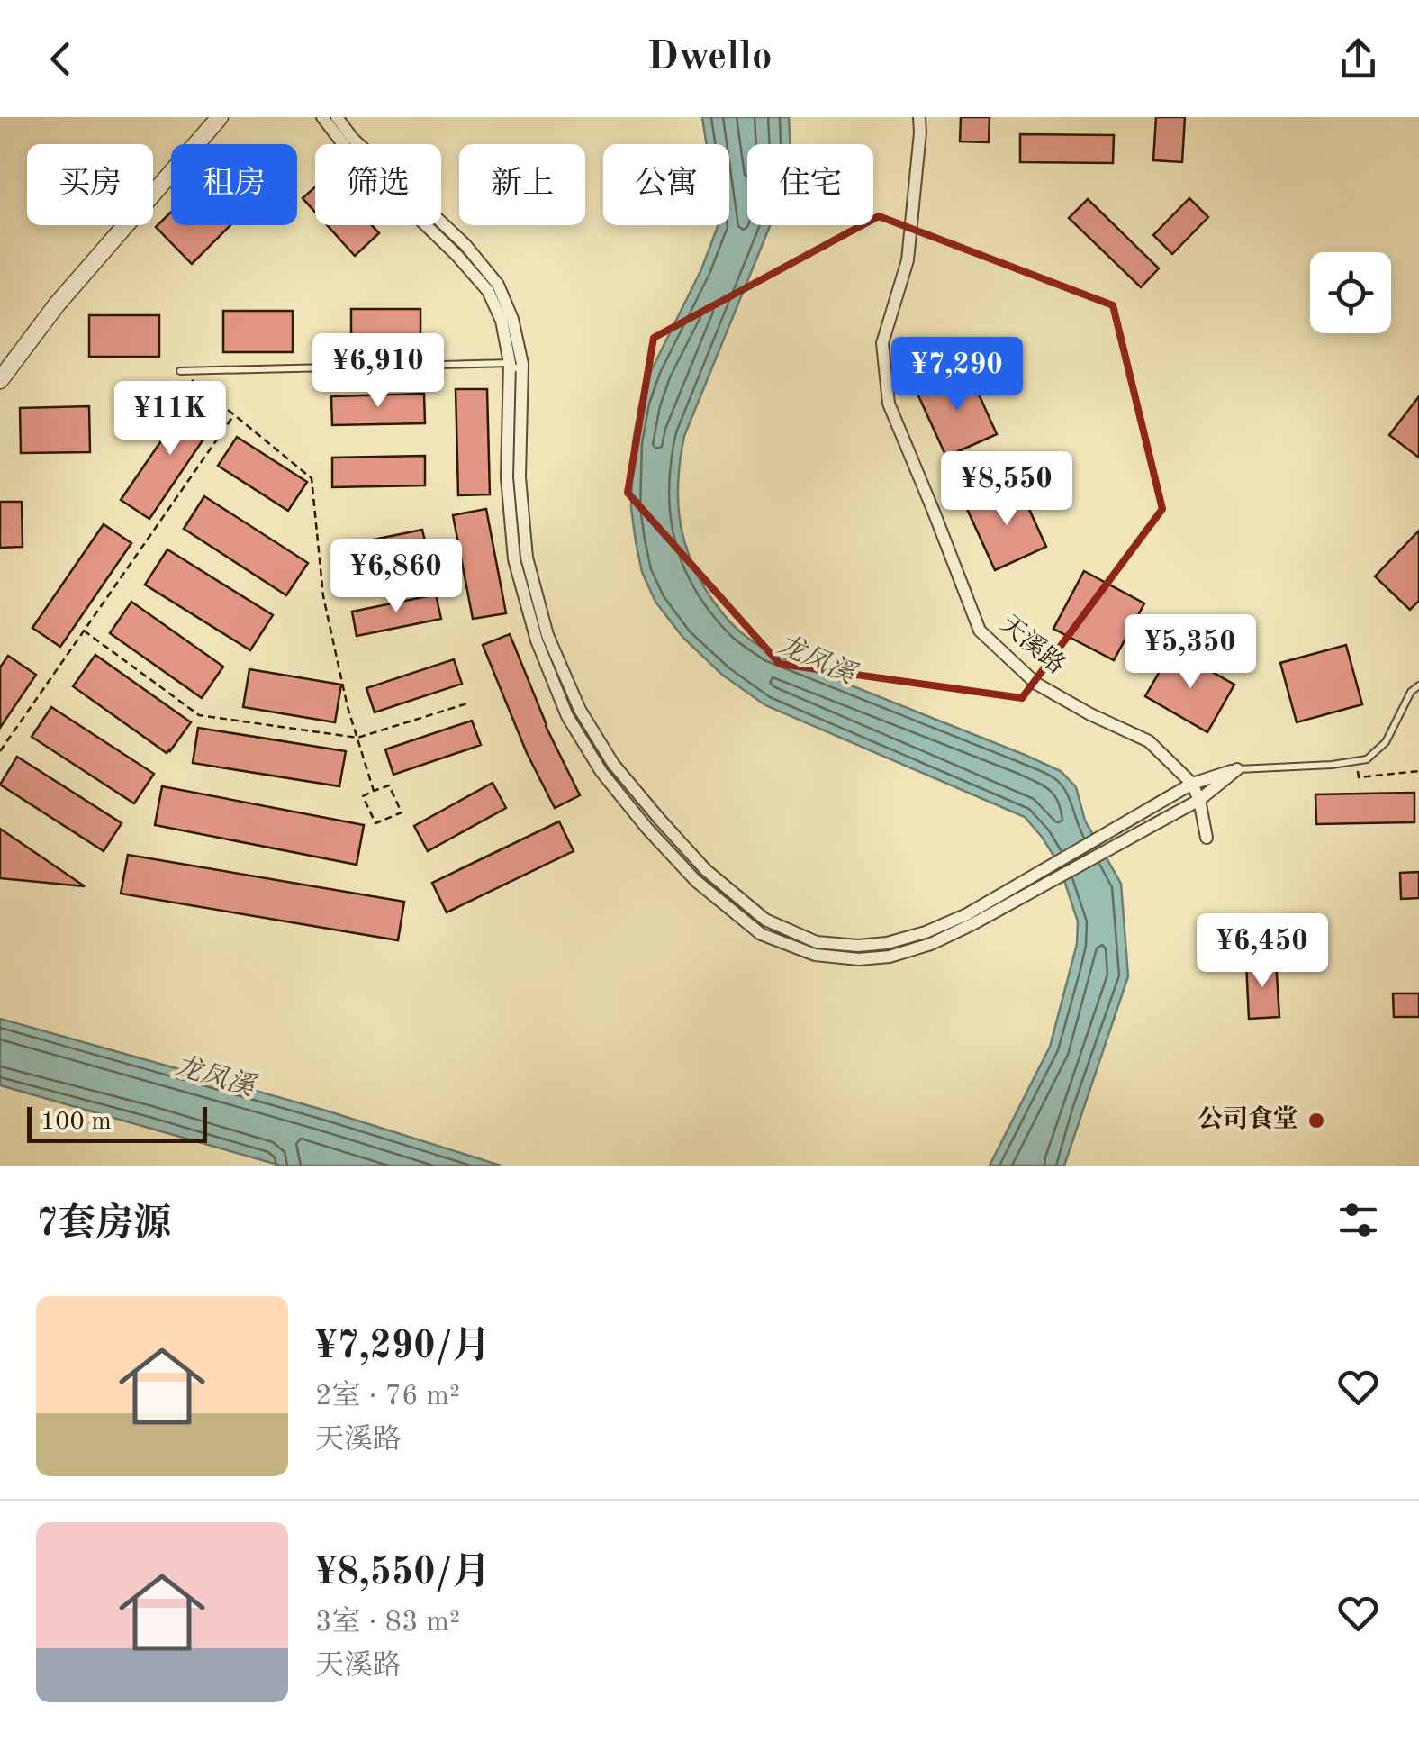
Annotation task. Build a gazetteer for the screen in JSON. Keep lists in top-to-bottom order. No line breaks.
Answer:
{"streets":{"street":["天溪路"]},"water":["龙凤溪"],"places":["公司食堂"],"scale_bar":"100 m","page":{"header":"Dwello","chip":["买房","租房","筛选","新上","公寓","住宅"],"price":["¥6,910","¥7,290","¥11K","¥8,550","¥6,860","¥5,350","¥6,450"],"scale":"100 m","heading":"7套房源","list":[{"name":"¥7,290/月","note":"2室 · 76 m² · 天溪路"},{"name":"¥8,550/月","note":"3室 · 83 m² · 天溪路"}]}}
